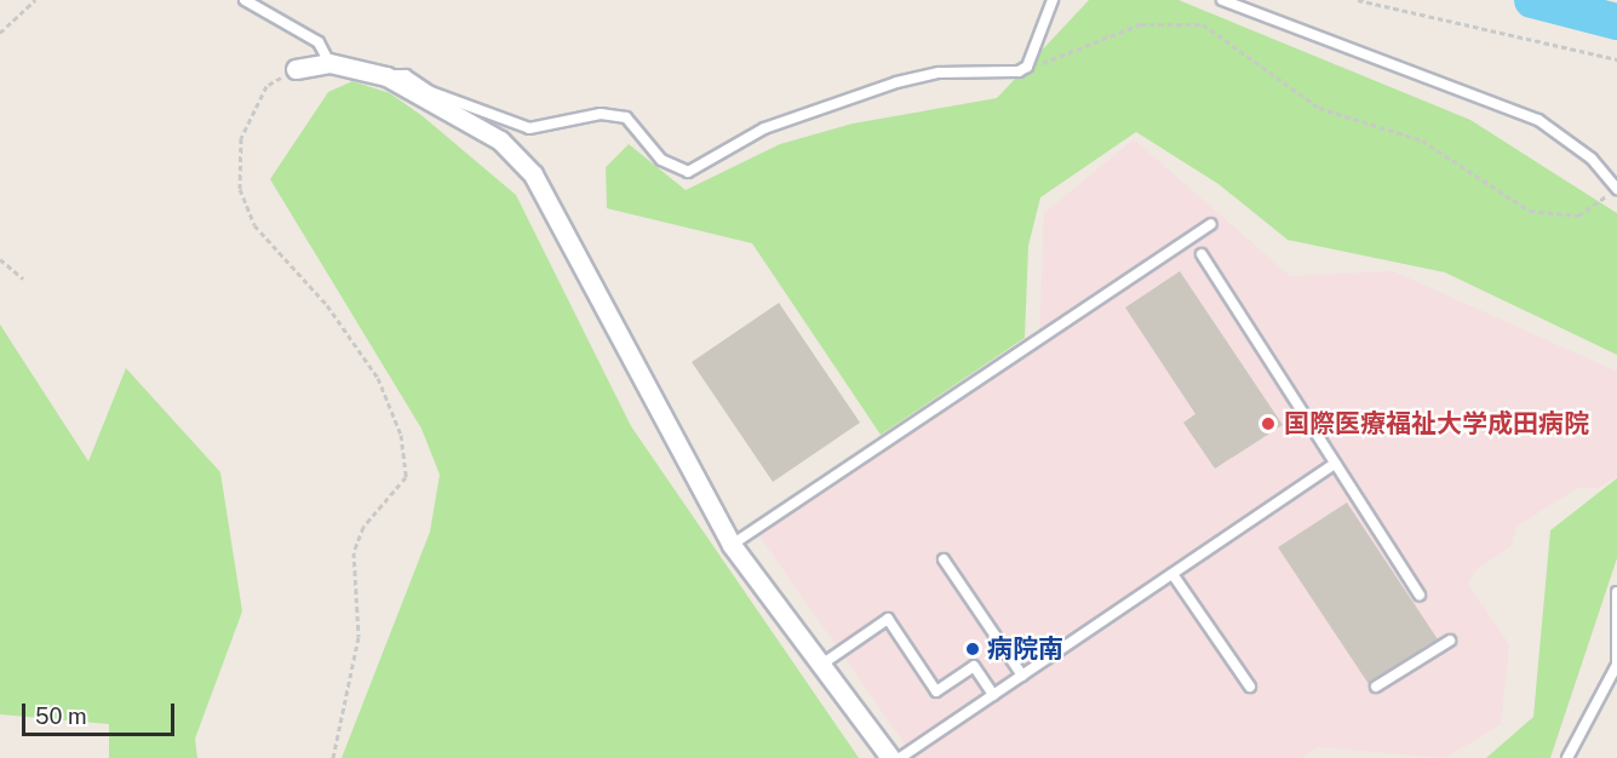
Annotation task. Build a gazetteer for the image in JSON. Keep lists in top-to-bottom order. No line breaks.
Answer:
{"places":["国際医療福祉大学成田病院","病院南"],"scale_bar":"50 m"}
